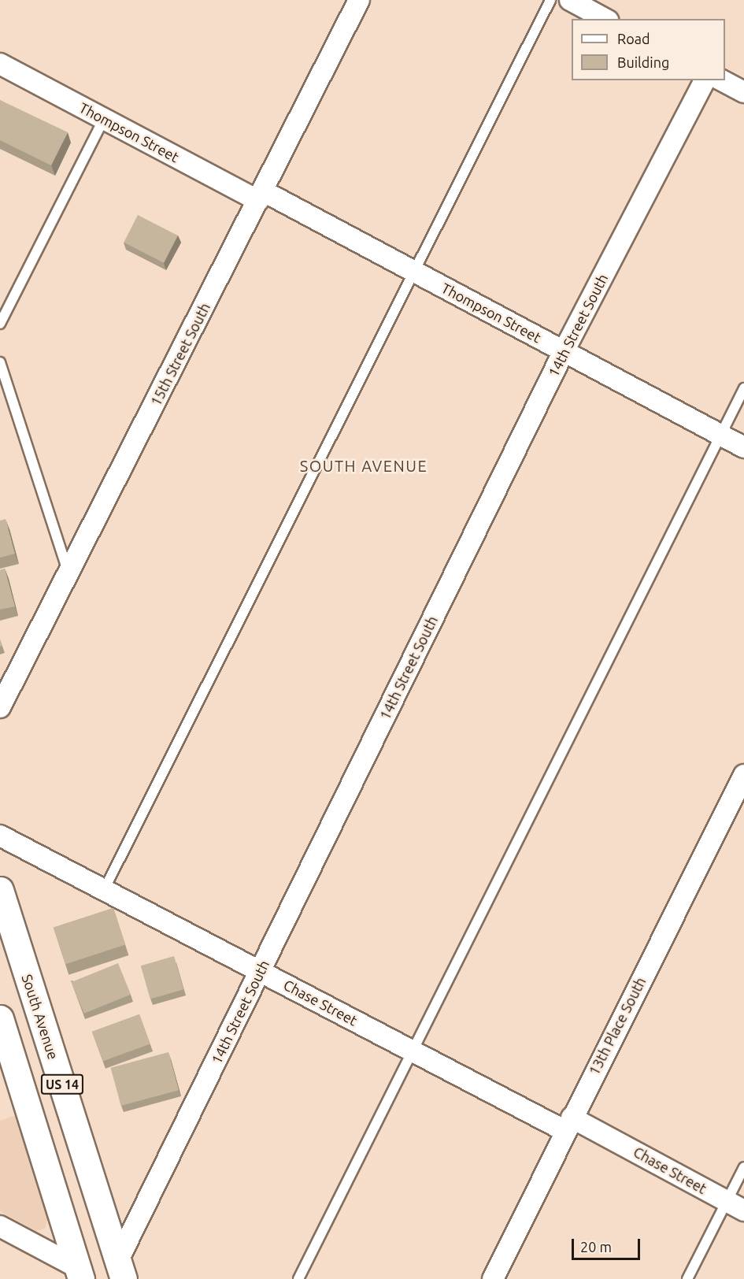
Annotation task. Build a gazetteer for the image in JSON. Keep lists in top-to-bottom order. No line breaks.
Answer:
{"streets":{"highway":["South Avenue","US 14"],"street":["Thompson Street","14th Street South","15th Street South","Chase Street","13th Place South"]},"crossings":[["Thompson Street","14th Street South"],["Thompson Street","15th Street South"],["14th Street South","Chase Street"],["14th Street South","South Avenue"],["Chase Street","13th Place South"]],"districts":["SOUTH AVENUE"],"legend":["Road","Building"],"scale_bar":"20 m"}
